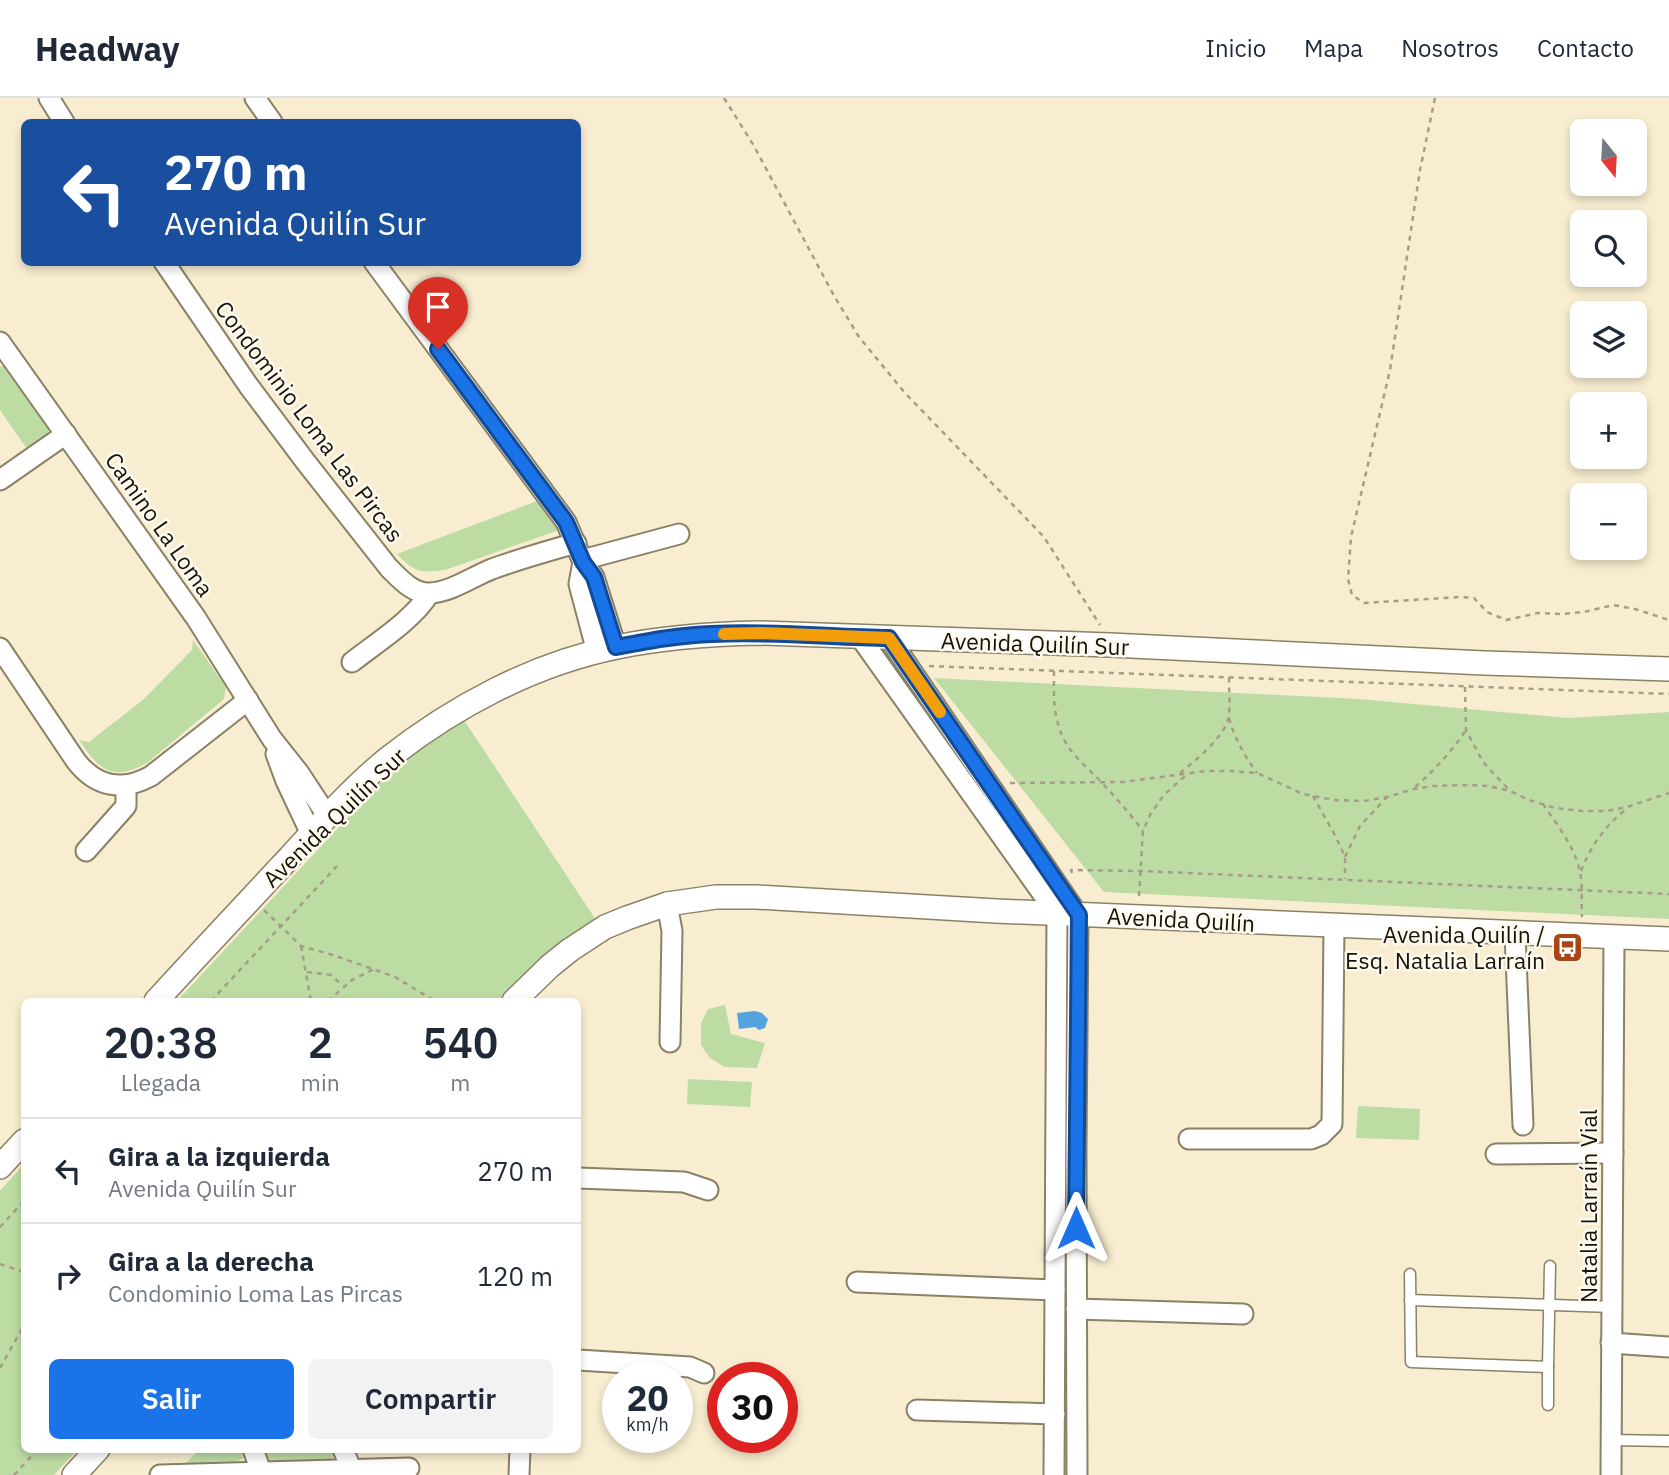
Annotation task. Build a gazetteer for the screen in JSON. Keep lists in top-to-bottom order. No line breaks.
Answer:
{"streets":{"street":["Condominio Loma Las Pircas","Camino La Loma","Avenida Quilín Sur","Avenida Quilín","Natalia Larraín Vial"]},"crossings":[["Camino La Loma","Avenida Quilín Sur"],["Avenida Quilín","Natalia Larraín Vial"]],"places":{"bus stop":["Avenida Quilín / Esq. Natalia Larraín"]},"north":"bottom","page":{"header":"Headway","nav":["Inicio","Mapa","Nosotros","Contacto"],"map_buttons":["+","−"],"turn":["270 m","Avenida Quilín Sur"],"eta":["20:38","Llegada","2","min","540","m"],"list":[{"name":"Gira a la izquierda","note":"Avenida Quilín Sur","value":"270 m"},{"name":"Gira a la derecha","note":"Condominio Loma Las Pircas","value":"120 m"}],"buttons":["Salir","Compartir"],"speed":"20 km/h","limit":"30"}}
